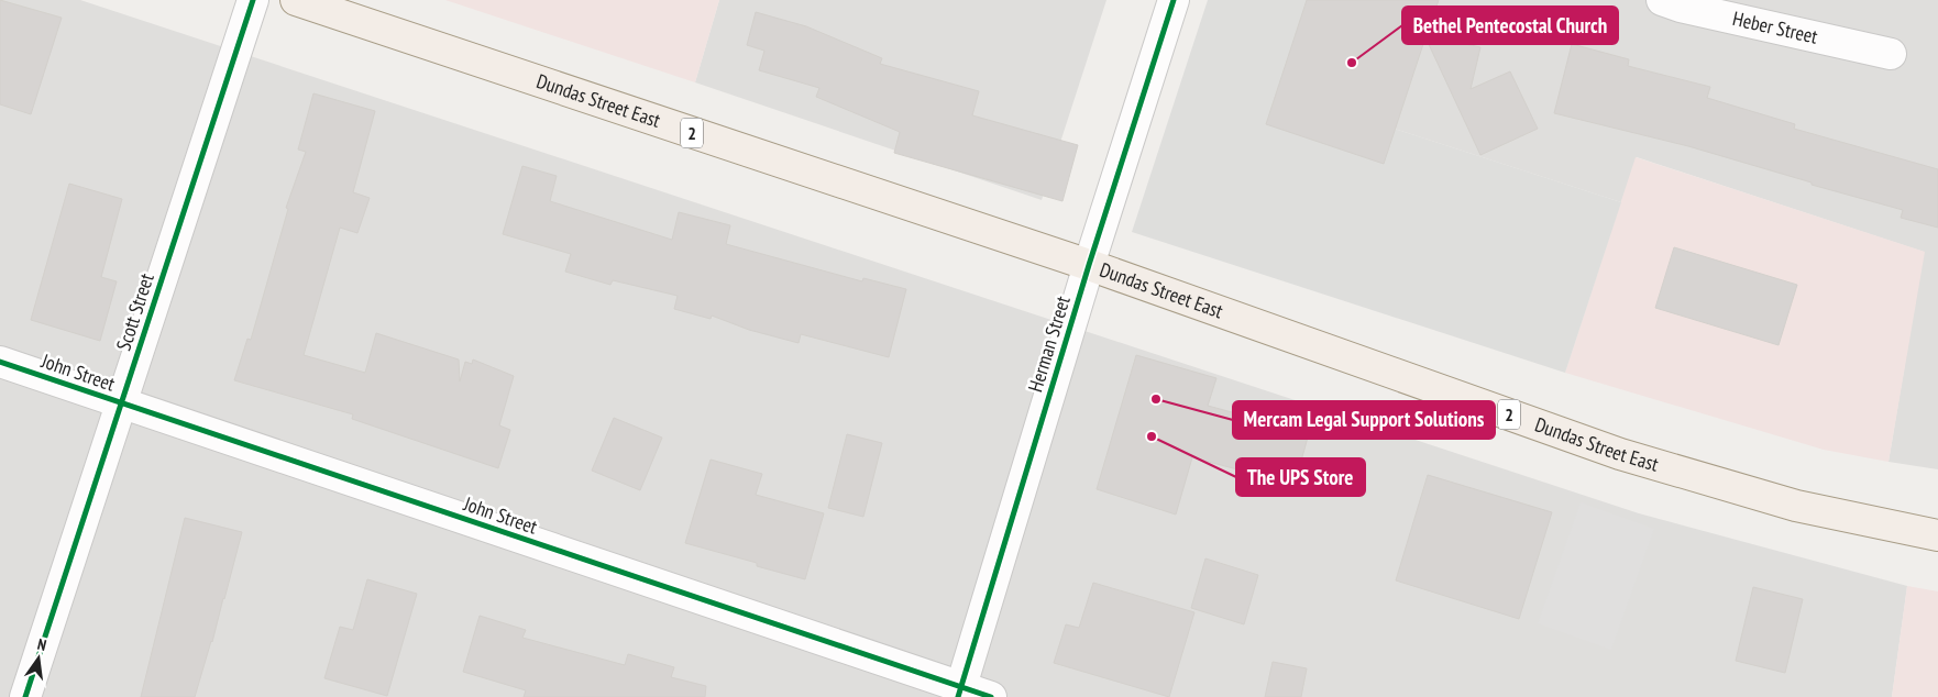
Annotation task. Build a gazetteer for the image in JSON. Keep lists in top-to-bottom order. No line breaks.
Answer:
{"streets":{"main road":["Dundas Street East","2"],"street":["Heber Street","Scott Street","Herman Street","John Street"]},"crossings":[["Dundas Street East","Herman Street"],["Scott Street","John Street"],["Herman Street","John Street"]],"places":["Bethel Pentecostal Church","Mercam Legal Support Solutions","The UPS Store"],"north":"top"}
